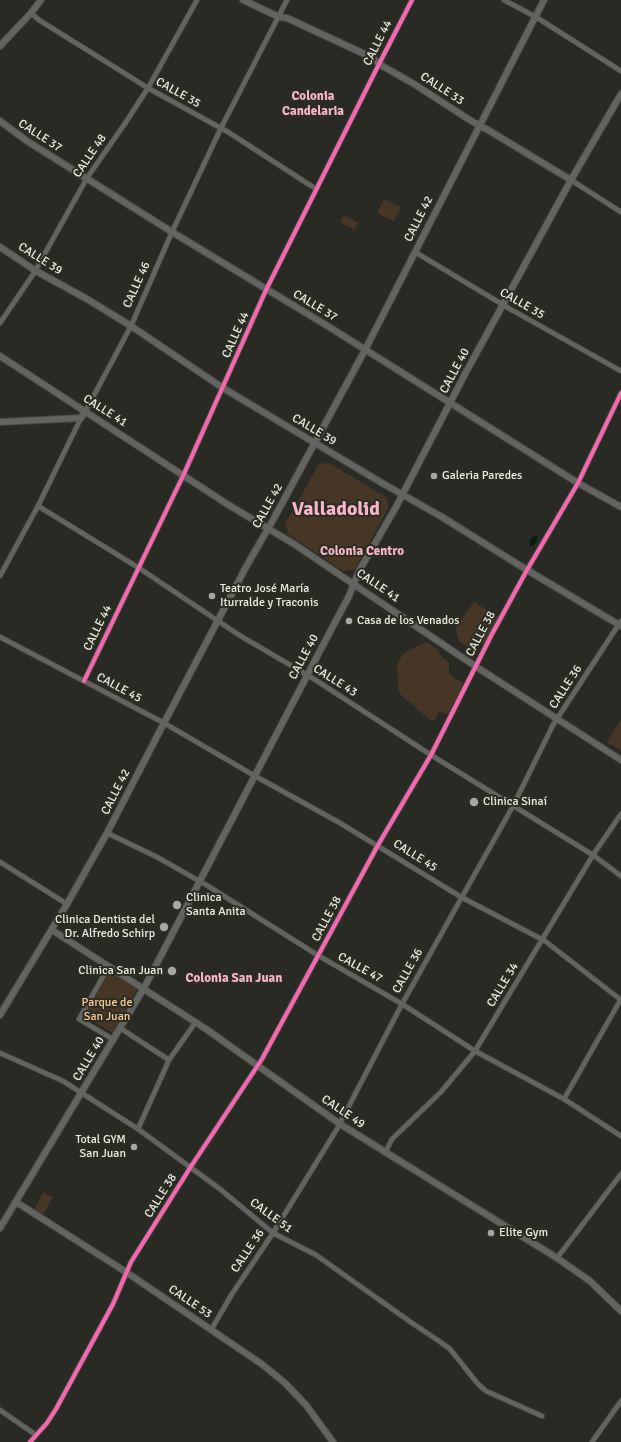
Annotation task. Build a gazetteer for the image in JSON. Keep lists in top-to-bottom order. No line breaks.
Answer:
{"streets":{"main road":["CALLE 33","CALLE 37","CALLE 42","CALLE 39","CALLE 46","CALLE 40","CALLE 41","CALLE 49","CALLE 53"],"street":["CALLE 44","CALLE 35","CALLE 48","CALLE 38","CALLE 43","CALLE 36","CALLE 45","CALLE 47","CALLE 34","CALLE 51"]},"crossings":[["CALLE 44","CALLE 33"],["CALLE 44","CALLE 35"],["CALLE 44","CALLE 37"],["CALLE 44","CALLE 39"],["CALLE 44","CALLE 41"],["CALLE 44","CALLE 43"],["CALLE 44","CALLE 45"],["CALLE 33","CALLE 42"],["CALLE 33","CALLE 46"],["CALLE 33","CALLE 40"],["CALLE 35","CALLE 48"],["CALLE 35","CALLE 42"],["CALLE 35","CALLE 46"],["CALLE 35","CALLE 40"],["CALLE 37","CALLE 48"],["CALLE 37","CALLE 42"],["CALLE 37","CALLE 46"],["CALLE 37","CALLE 40"],["CALLE 37","CALLE 38"],["CALLE 48","CALLE 39"],["CALLE 42","CALLE 39"],["CALLE 42","CALLE 41"],["CALLE 42","CALLE 43"],["CALLE 42","CALLE 45"],["CALLE 42","CALLE 47"],["CALLE 42","CALLE 49"],["CALLE 39","CALLE 46"],["CALLE 39","CALLE 40"],["CALLE 39","CALLE 38"],["CALLE 39","CALLE 36"],["CALLE 46","CALLE 41"],["CALLE 46","CALLE 43"],["CALLE 40","CALLE 41"],["CALLE 40","CALLE 43"],["CALLE 40","CALLE 45"],["CALLE 40","CALLE 47"],["CALLE 40","CALLE 49"],["CALLE 40","CALLE 51"],["CALLE 40","CALLE 53"],["CALLE 41","CALLE 38"],["CALLE 41","CALLE 36"],["CALLE 38","CALLE 43"],["CALLE 38","CALLE 45"],["CALLE 38","CALLE 47"],["CALLE 38","CALLE 49"],["CALLE 38","CALLE 51"],["CALLE 38","CALLE 53"],["CALLE 43","CALLE 36"],["CALLE 43","CALLE 34"],["CALLE 36","CALLE 45"],["CALLE 36","CALLE 47"],["CALLE 36","CALLE 49"],["CALLE 36","CALLE 51"],["CALLE 36","CALLE 53"],["CALLE 45","CALLE 34"],["CALLE 47","CALLE 34"],["CALLE 34","CALLE 49"]],"districts":["Colonia Candelaria","Valladolid","Colonia Centro","Colonia San Juan"],"parks":["Parque de San Juan"],"places":["Galeria Paredes","Teatro José María Iturralde y Traconis","Casa de los Venados","Clinica Sinaí","Clinica Santa Anita","Clinica Dentista del Dr. Alfredo Schirp","Clinica San Juan","Total GYM San Juan","Elite Gym"]}
